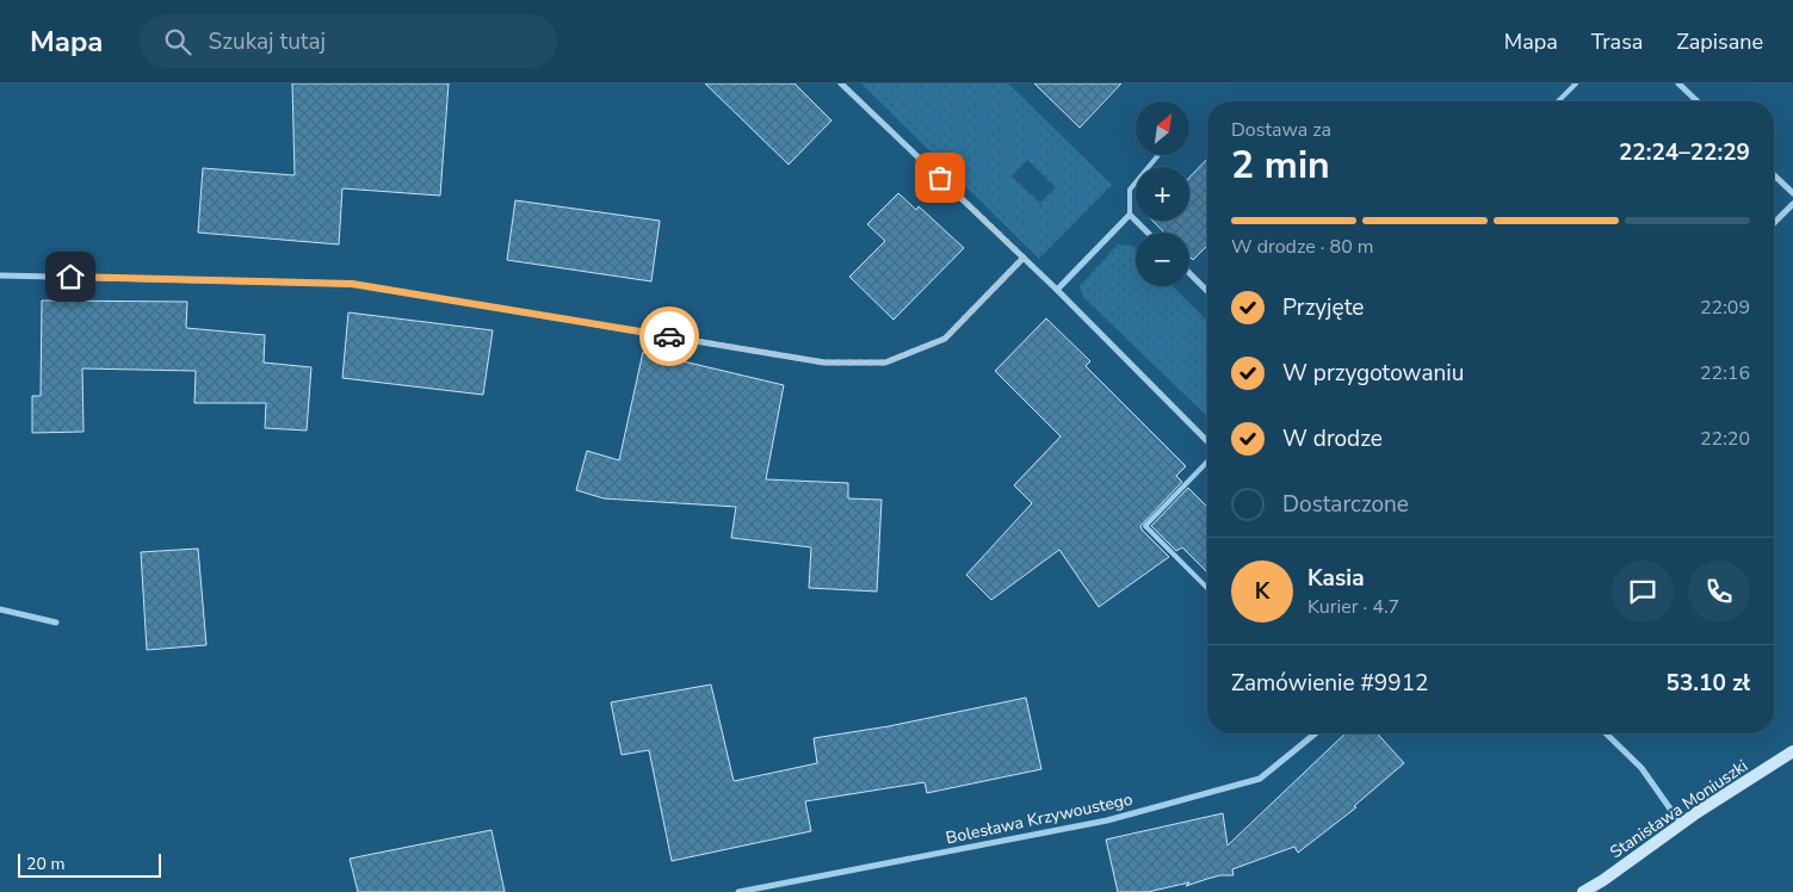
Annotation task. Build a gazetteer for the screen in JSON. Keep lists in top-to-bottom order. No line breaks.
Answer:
{"streets":{"street":["Stanisława Moniuszki","Bolesława Krzywoustego"]},"scale_bar":"20 m","north":"top right","page":{"header":"Mapa","search":"Szukaj tutaj","nav":["Mapa","Trasa","Zapisane"],"map_buttons":["+","−"],"heading":["2 min","Dostawa za","22:24–22:29"],"panel":["Kasia","Kurier · 4.7","Zamówienie #9912","53.10 zł"],"bar":"W drodze · 80 m","list":[["Przyjęte","22:09"],["W przygotowaniu","22:16"],["W drodze","22:20"],"Dostarczone"],"round":"K","scale":"20 m"}}
